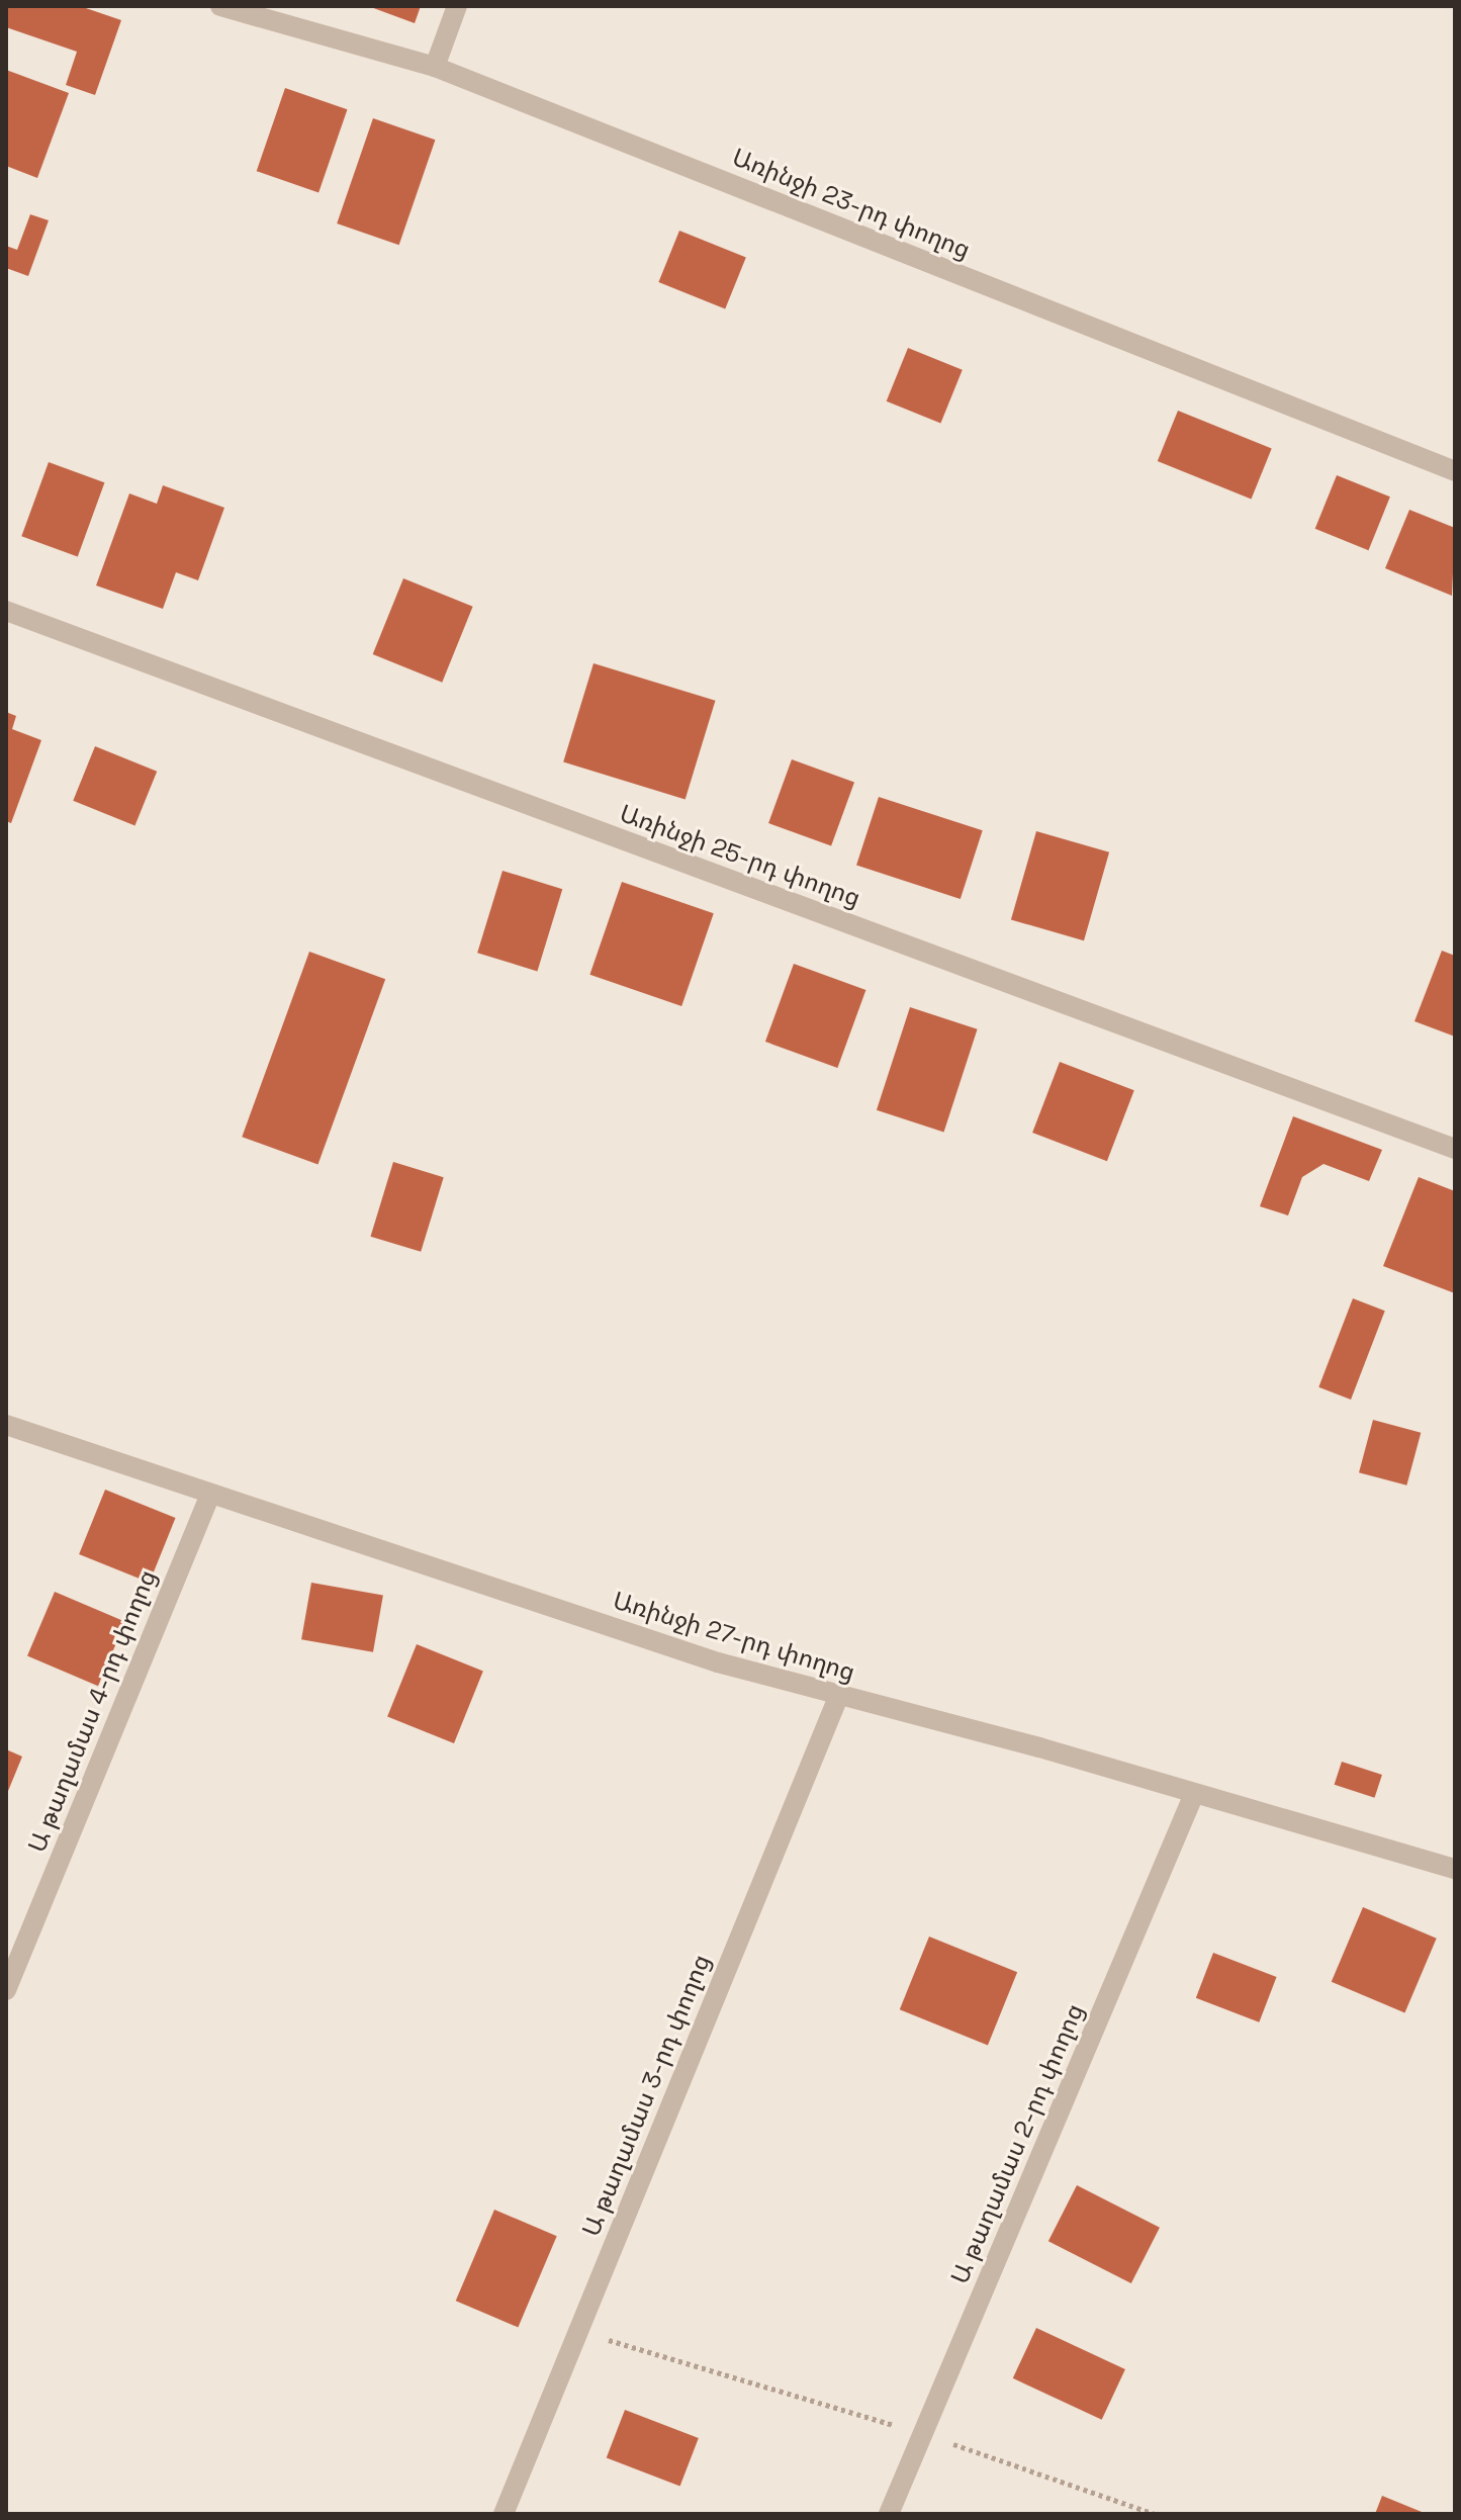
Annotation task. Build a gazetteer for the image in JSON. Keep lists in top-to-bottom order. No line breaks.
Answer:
{"streets":{"street":["Առինջի 23-րդ փողոց","Առինջի 25-րդ փողոց","Առինջի 27-րդ փողոց","Ա թաղամաս 4-րդ փողոց","Ա թաղամաս 3-րդ փողոց","Ա թաղամաս 2-րդ փողոց"]},"crossings":[["Առինջի 27-րդ փողոց","Ա թաղամաս 4-րդ փողոց"],["Առինջի 27-րդ փողոց","Ա թաղամաս 3-րդ փողոց"],["Առինջի 27-րդ փողոց","Ա թաղամաս 2-րդ փողոց"]]}
